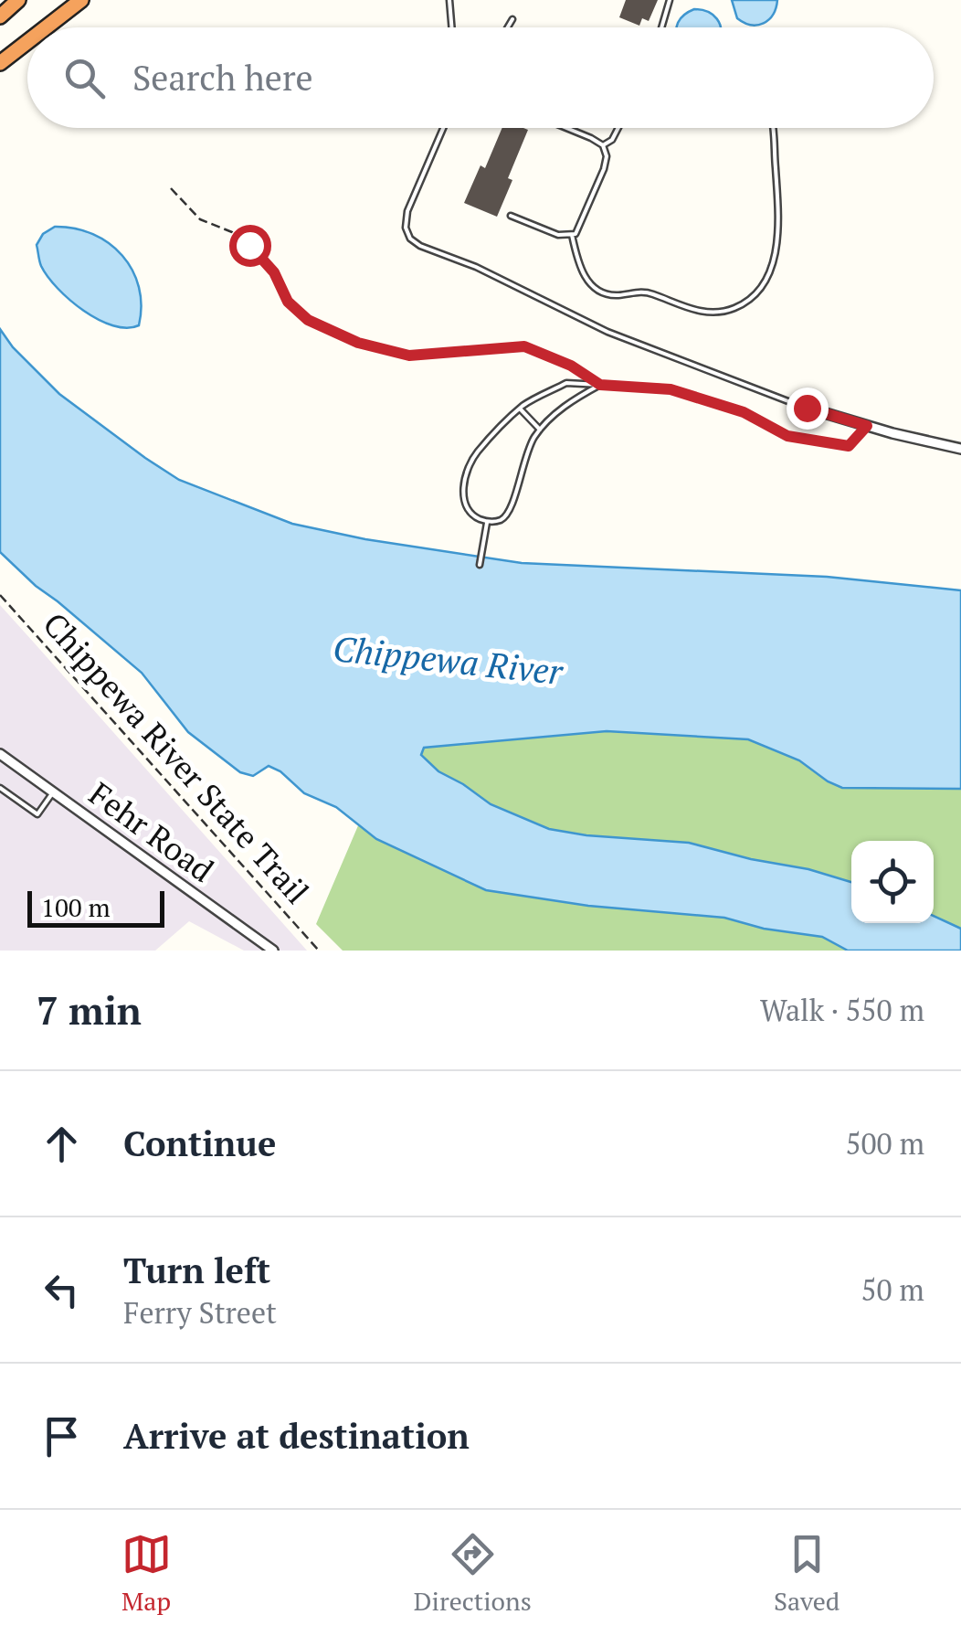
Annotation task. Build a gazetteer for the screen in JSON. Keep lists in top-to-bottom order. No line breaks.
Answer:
{"streets":{"street":["Fehr Road"],"path":["Chippewa River State Trail"]},"water":["Chippewa River"],"scale_bar":"100 m","page":{"search":"Search here","scale":"100 m","heading":["7 min","Walk · 550 m"],"list":[["Continue","500 m"],["Turn left","Ferry Street","50 m"],"Arrive at destination"],"nav":["Map","Directions","Saved"]}}
